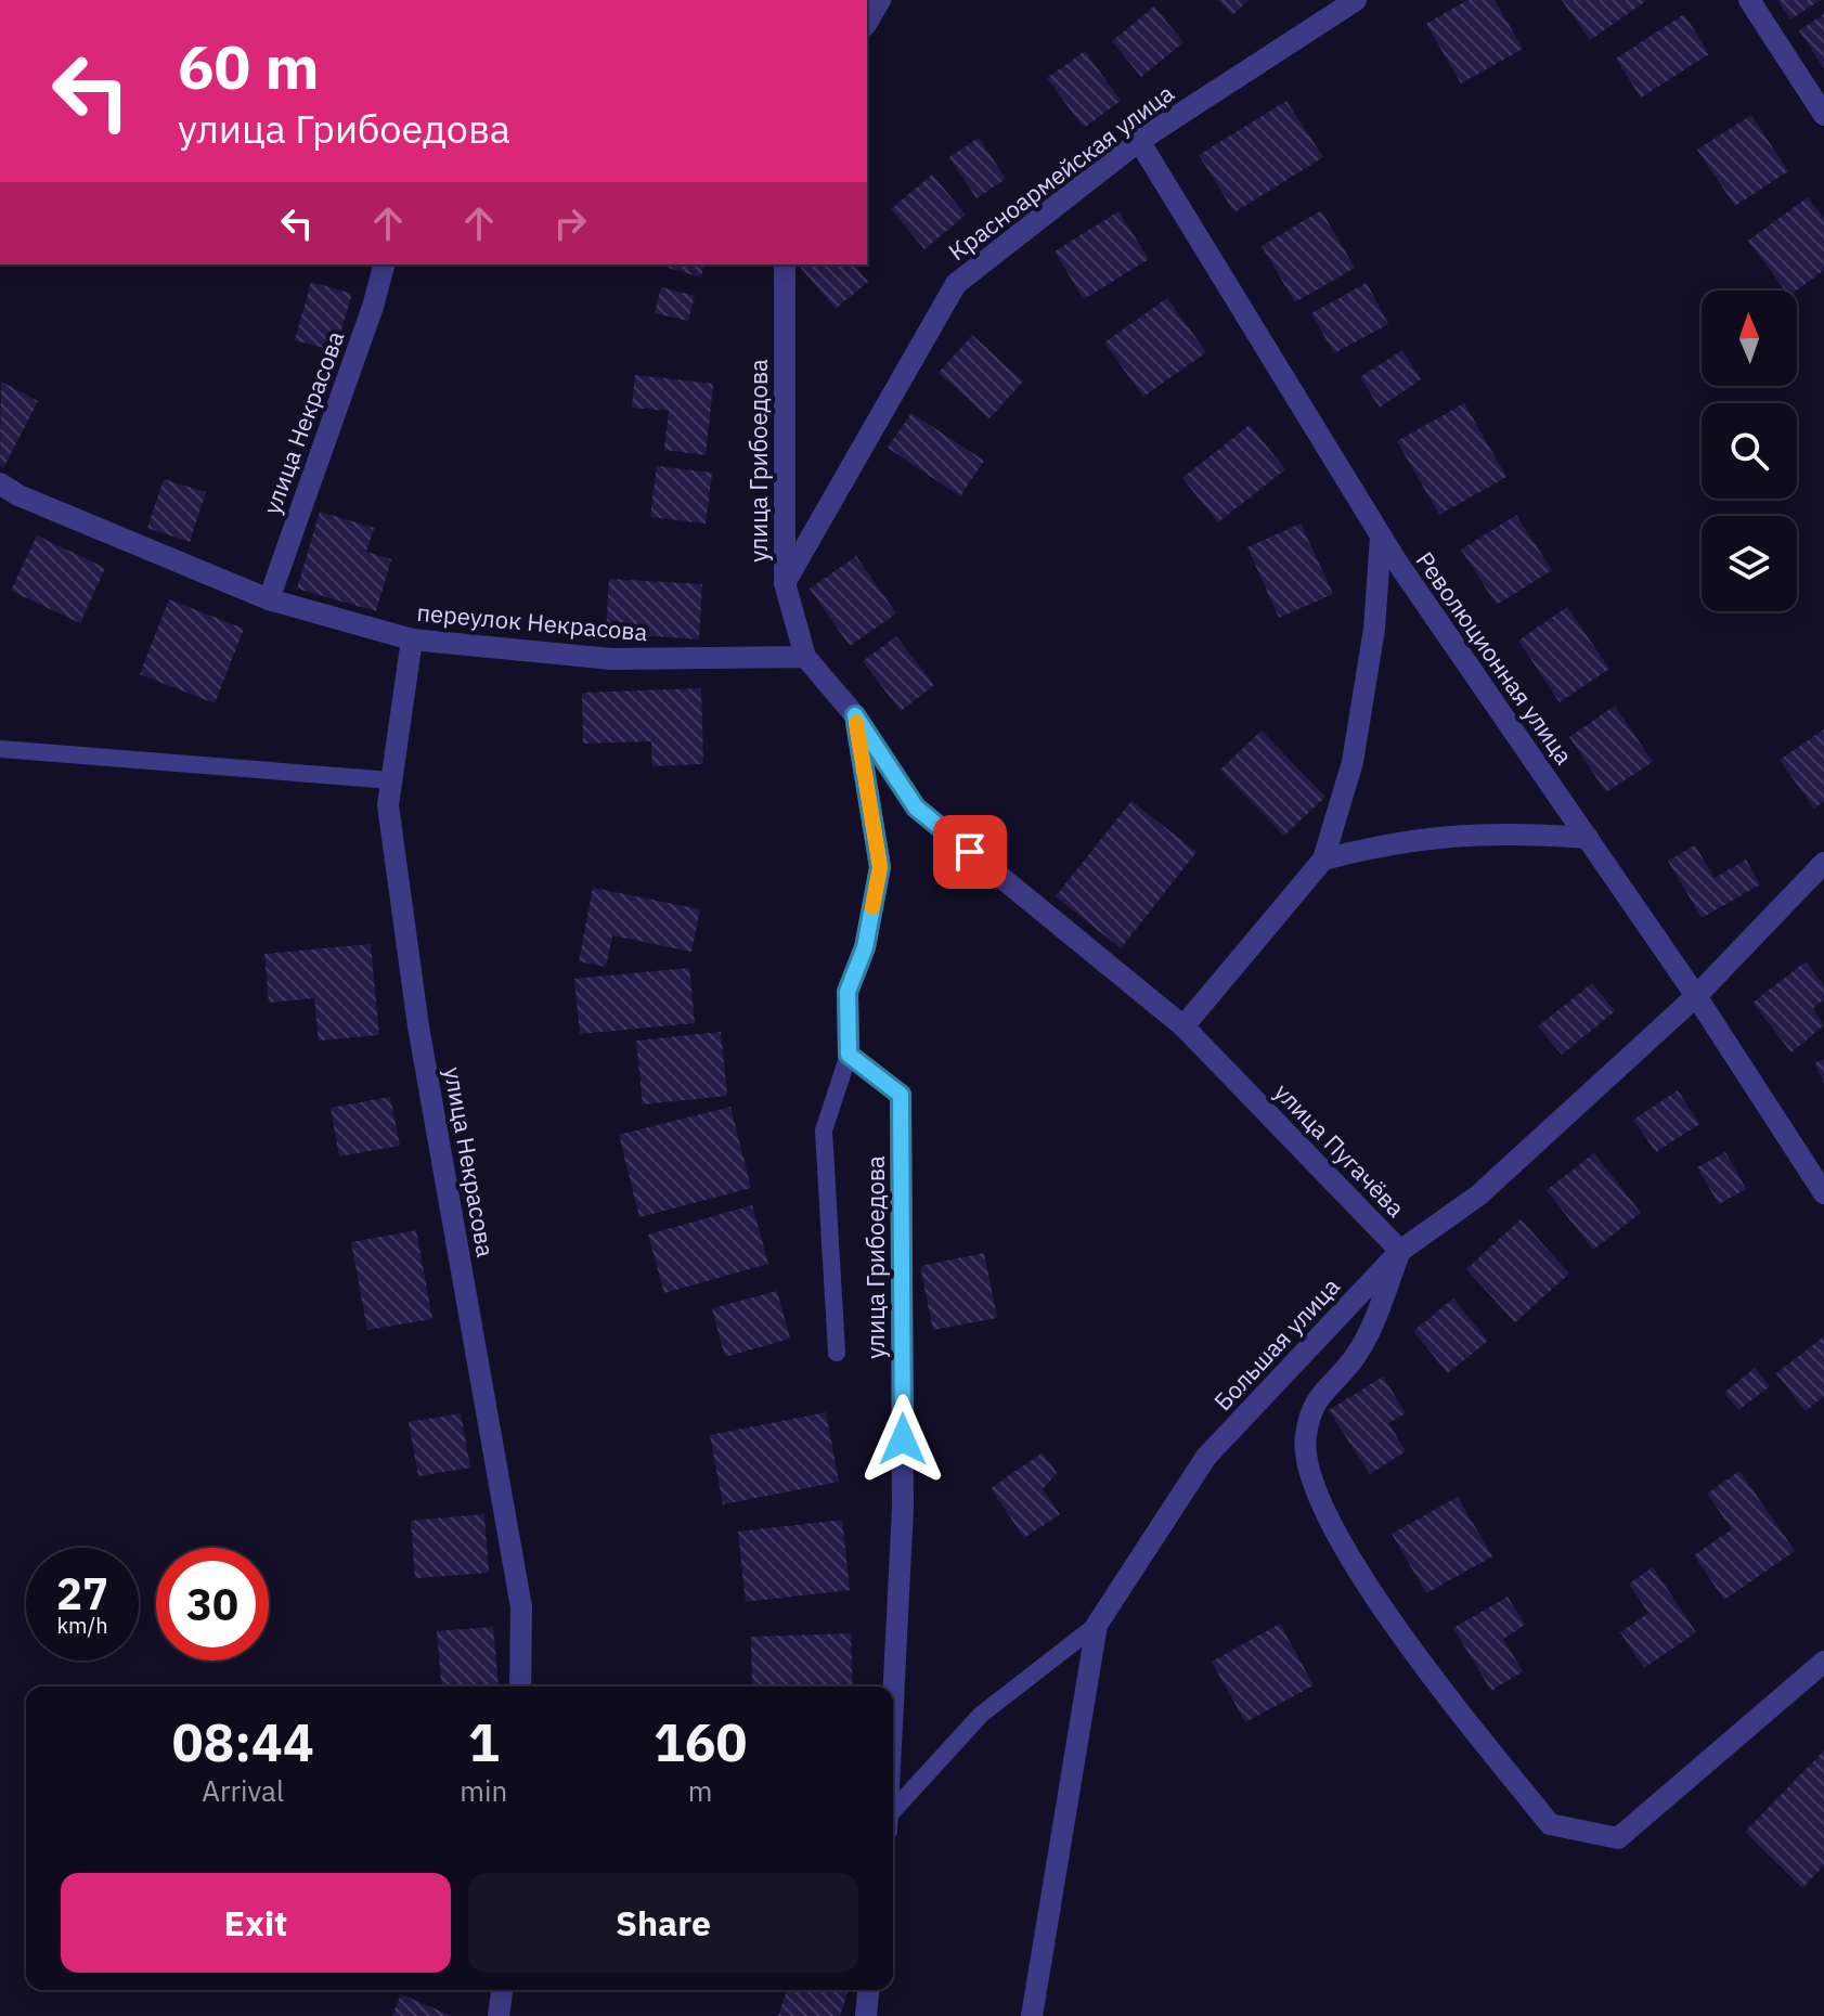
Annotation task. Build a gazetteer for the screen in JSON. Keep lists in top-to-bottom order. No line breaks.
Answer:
{"streets":{"street":["Красноармейская улица","улица Некрасова","улица Грибоедова","переулок Некрасова","Революционная улица","улица Пугачёва","Большая улица"]},"crossings":[["Красноармейская улица","улица Грибоедова"],["Красноармейская улица","Революционная улица"],["улица Некрасова","переулок Некрасова"],["улица Грибоедова","переулок Некрасова"],["Революционная улица","Большая улица"],["улица Пугачёва","Большая улица"]],"north":"top","page":{"turn":["60 m","улица Грибоедова"],"speed":"27 km/h","limit":"30","eta":["08:44","Arrival","1","min","160","m"],"buttons":["Exit","Share"]}}
